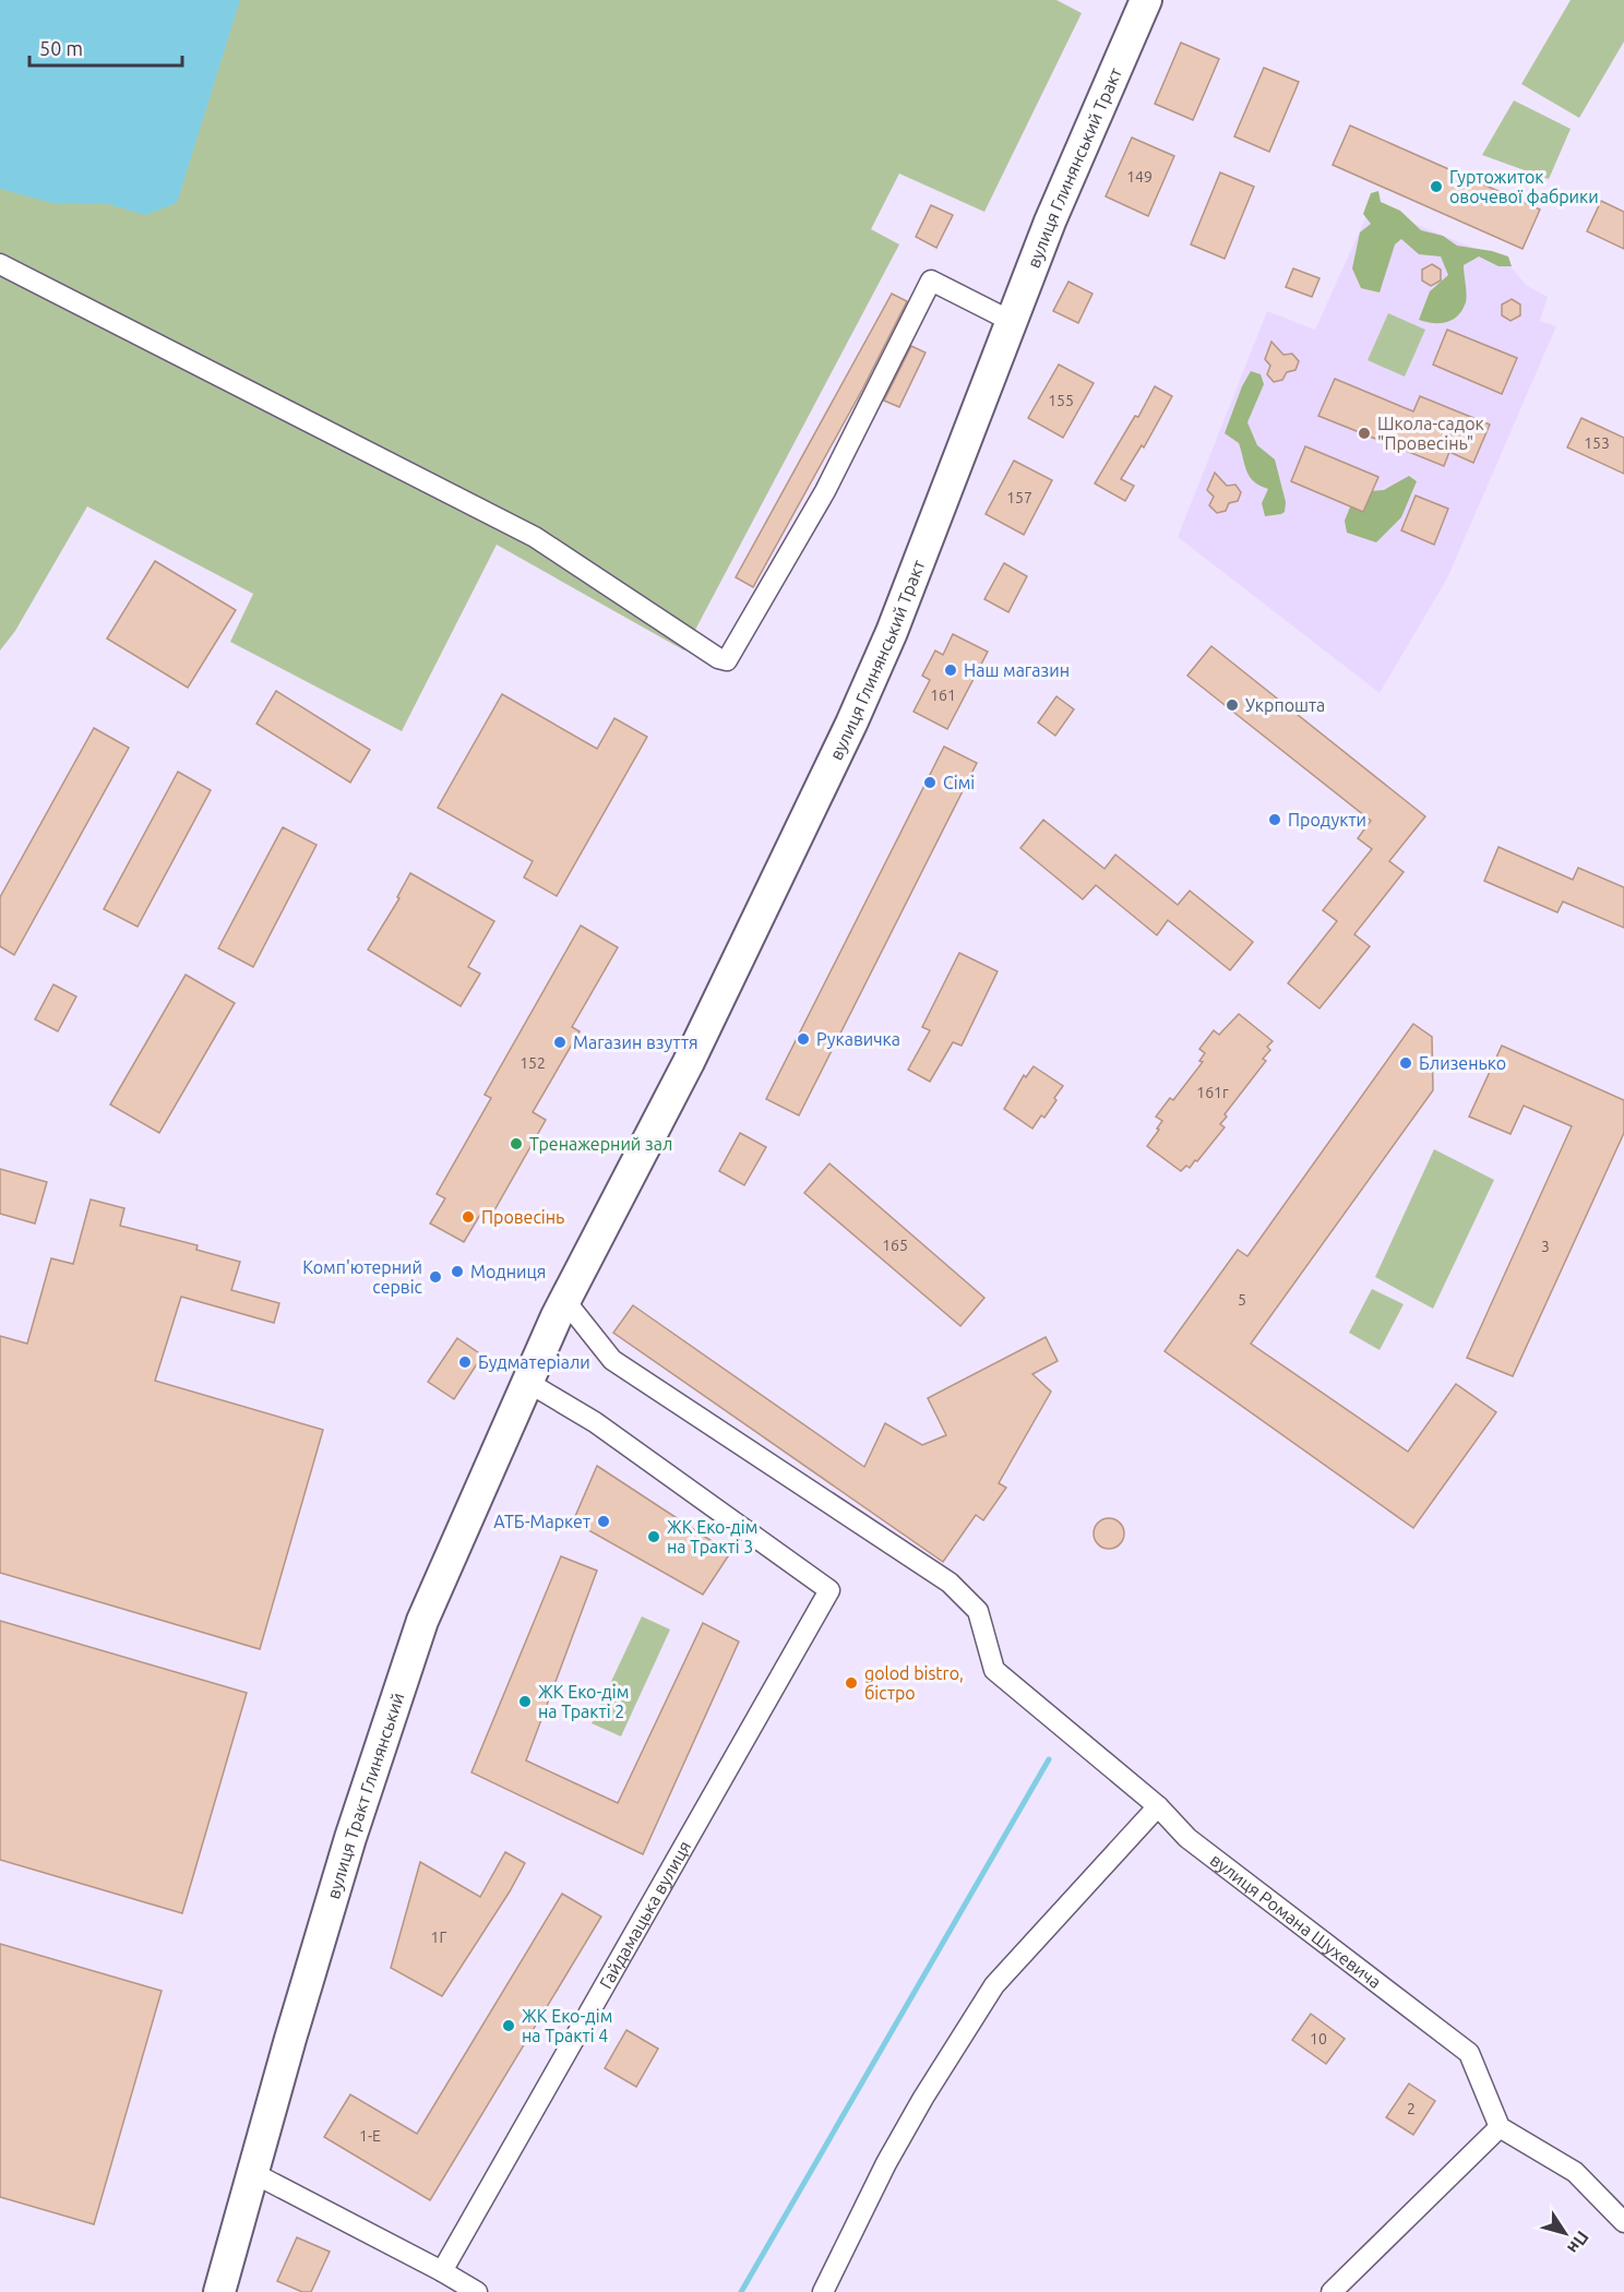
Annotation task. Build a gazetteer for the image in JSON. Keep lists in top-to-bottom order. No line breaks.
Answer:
{"streets":{"main road":["вулиця Глинянський Тракт","вулиця Тракт Глинянський"],"street":["Гайдамацька вулиця","вулиця Романа Шухевича"]},"crossings":[["вулиця Глинянський Тракт","вулиця Тракт Глинянський"],["вулиця Глинянський Тракт","вулиця Романа Шухевича"],["вулиця Тракт Глинянський","Гайдамацька вулиця"],["вулиця Тракт Глинянський","вулиця Романа Шухевича"]],"places":["Гуртожиток овочевої фабрики","Школа-садок \"Провесінь\"","Наш магазин","Укрпошта","Сімі","Продукти","Рукавичка","Магазин взуття","Близенько","Тренажерний зал","Провесінь","Модниця","Комп'ютерний сервіс","Будматеріали","АТБ-Маркет","ЖК Еко-дім на Тракті 3","golod bistro, бістро","ЖК Еко-дім на Тракті 2","ЖК Еко-дім на Тракті 4"],"house_numbers":["149","155","153","157","161","152","161г","165","3","5","1Г","10","2","1-Е"],"scale_bar":"50 m","north":"bottom right"}
